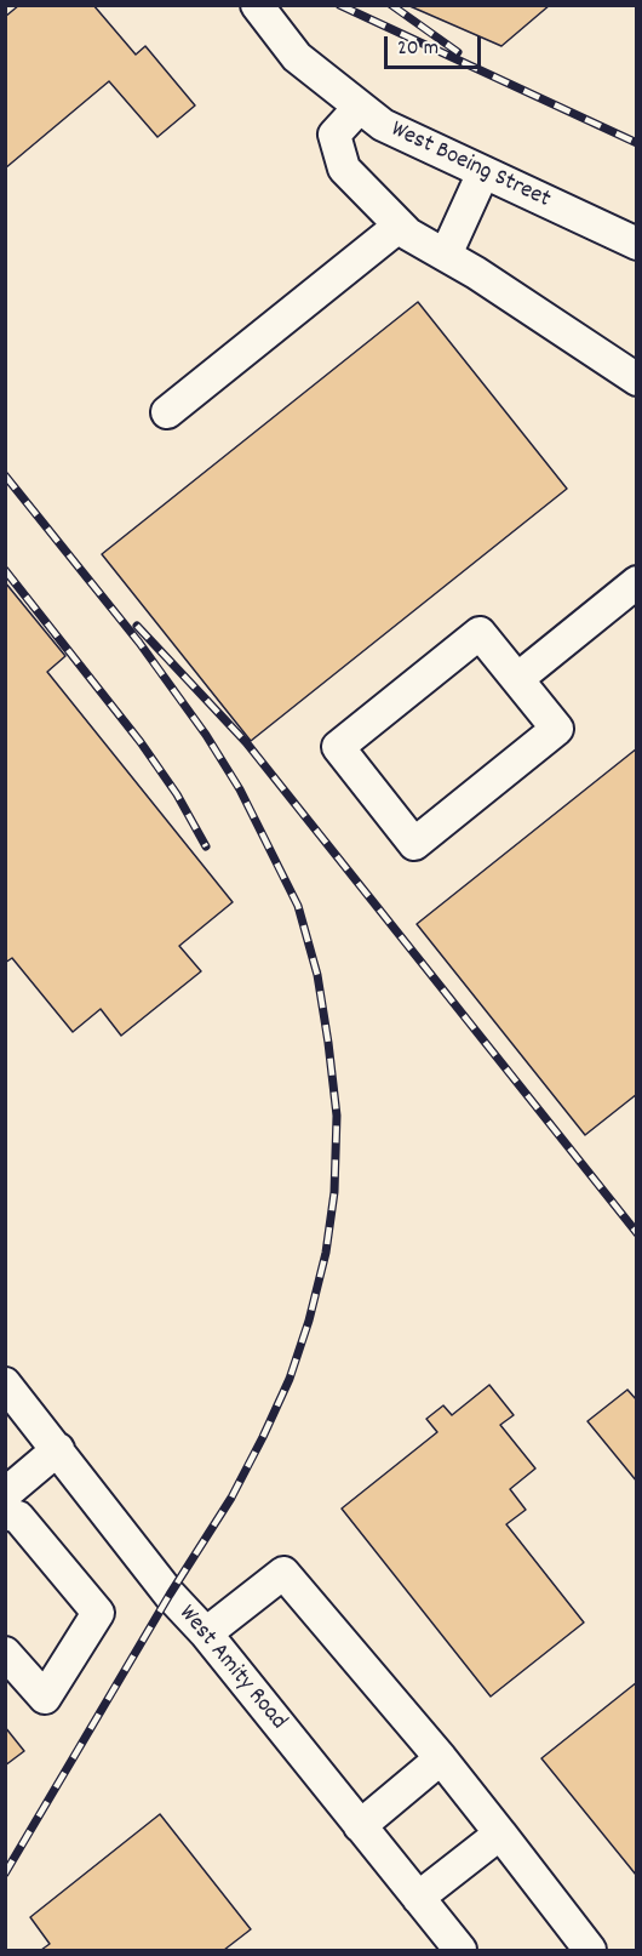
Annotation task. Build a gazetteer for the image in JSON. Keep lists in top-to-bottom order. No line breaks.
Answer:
{"streets":{"street":["West Boeing Street","West Amity Road"]},"scale_bar":"20 m"}
